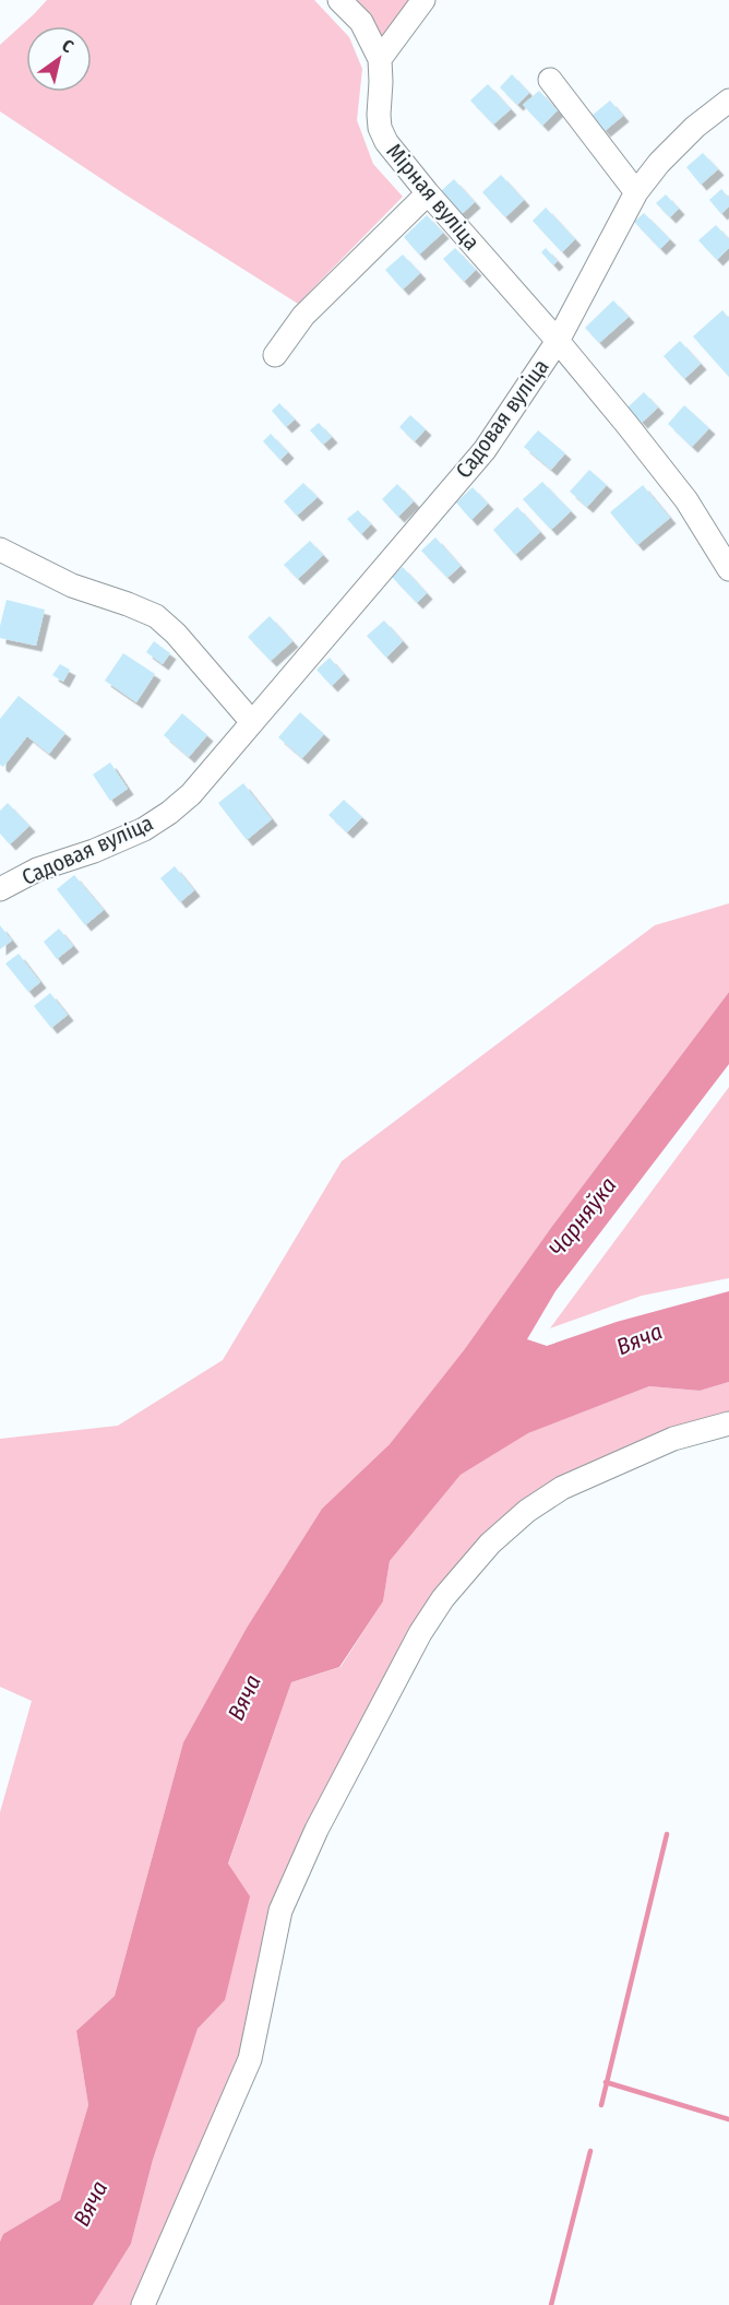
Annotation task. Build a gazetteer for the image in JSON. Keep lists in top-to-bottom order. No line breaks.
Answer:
{"streets":{"street":["Мірная вуліца","Садовая вуліца"]},"crossings":[["Мірная вуліца","Садовая вуліца"]],"water":["Чарняўка","Вяча"],"north":"top right"}
